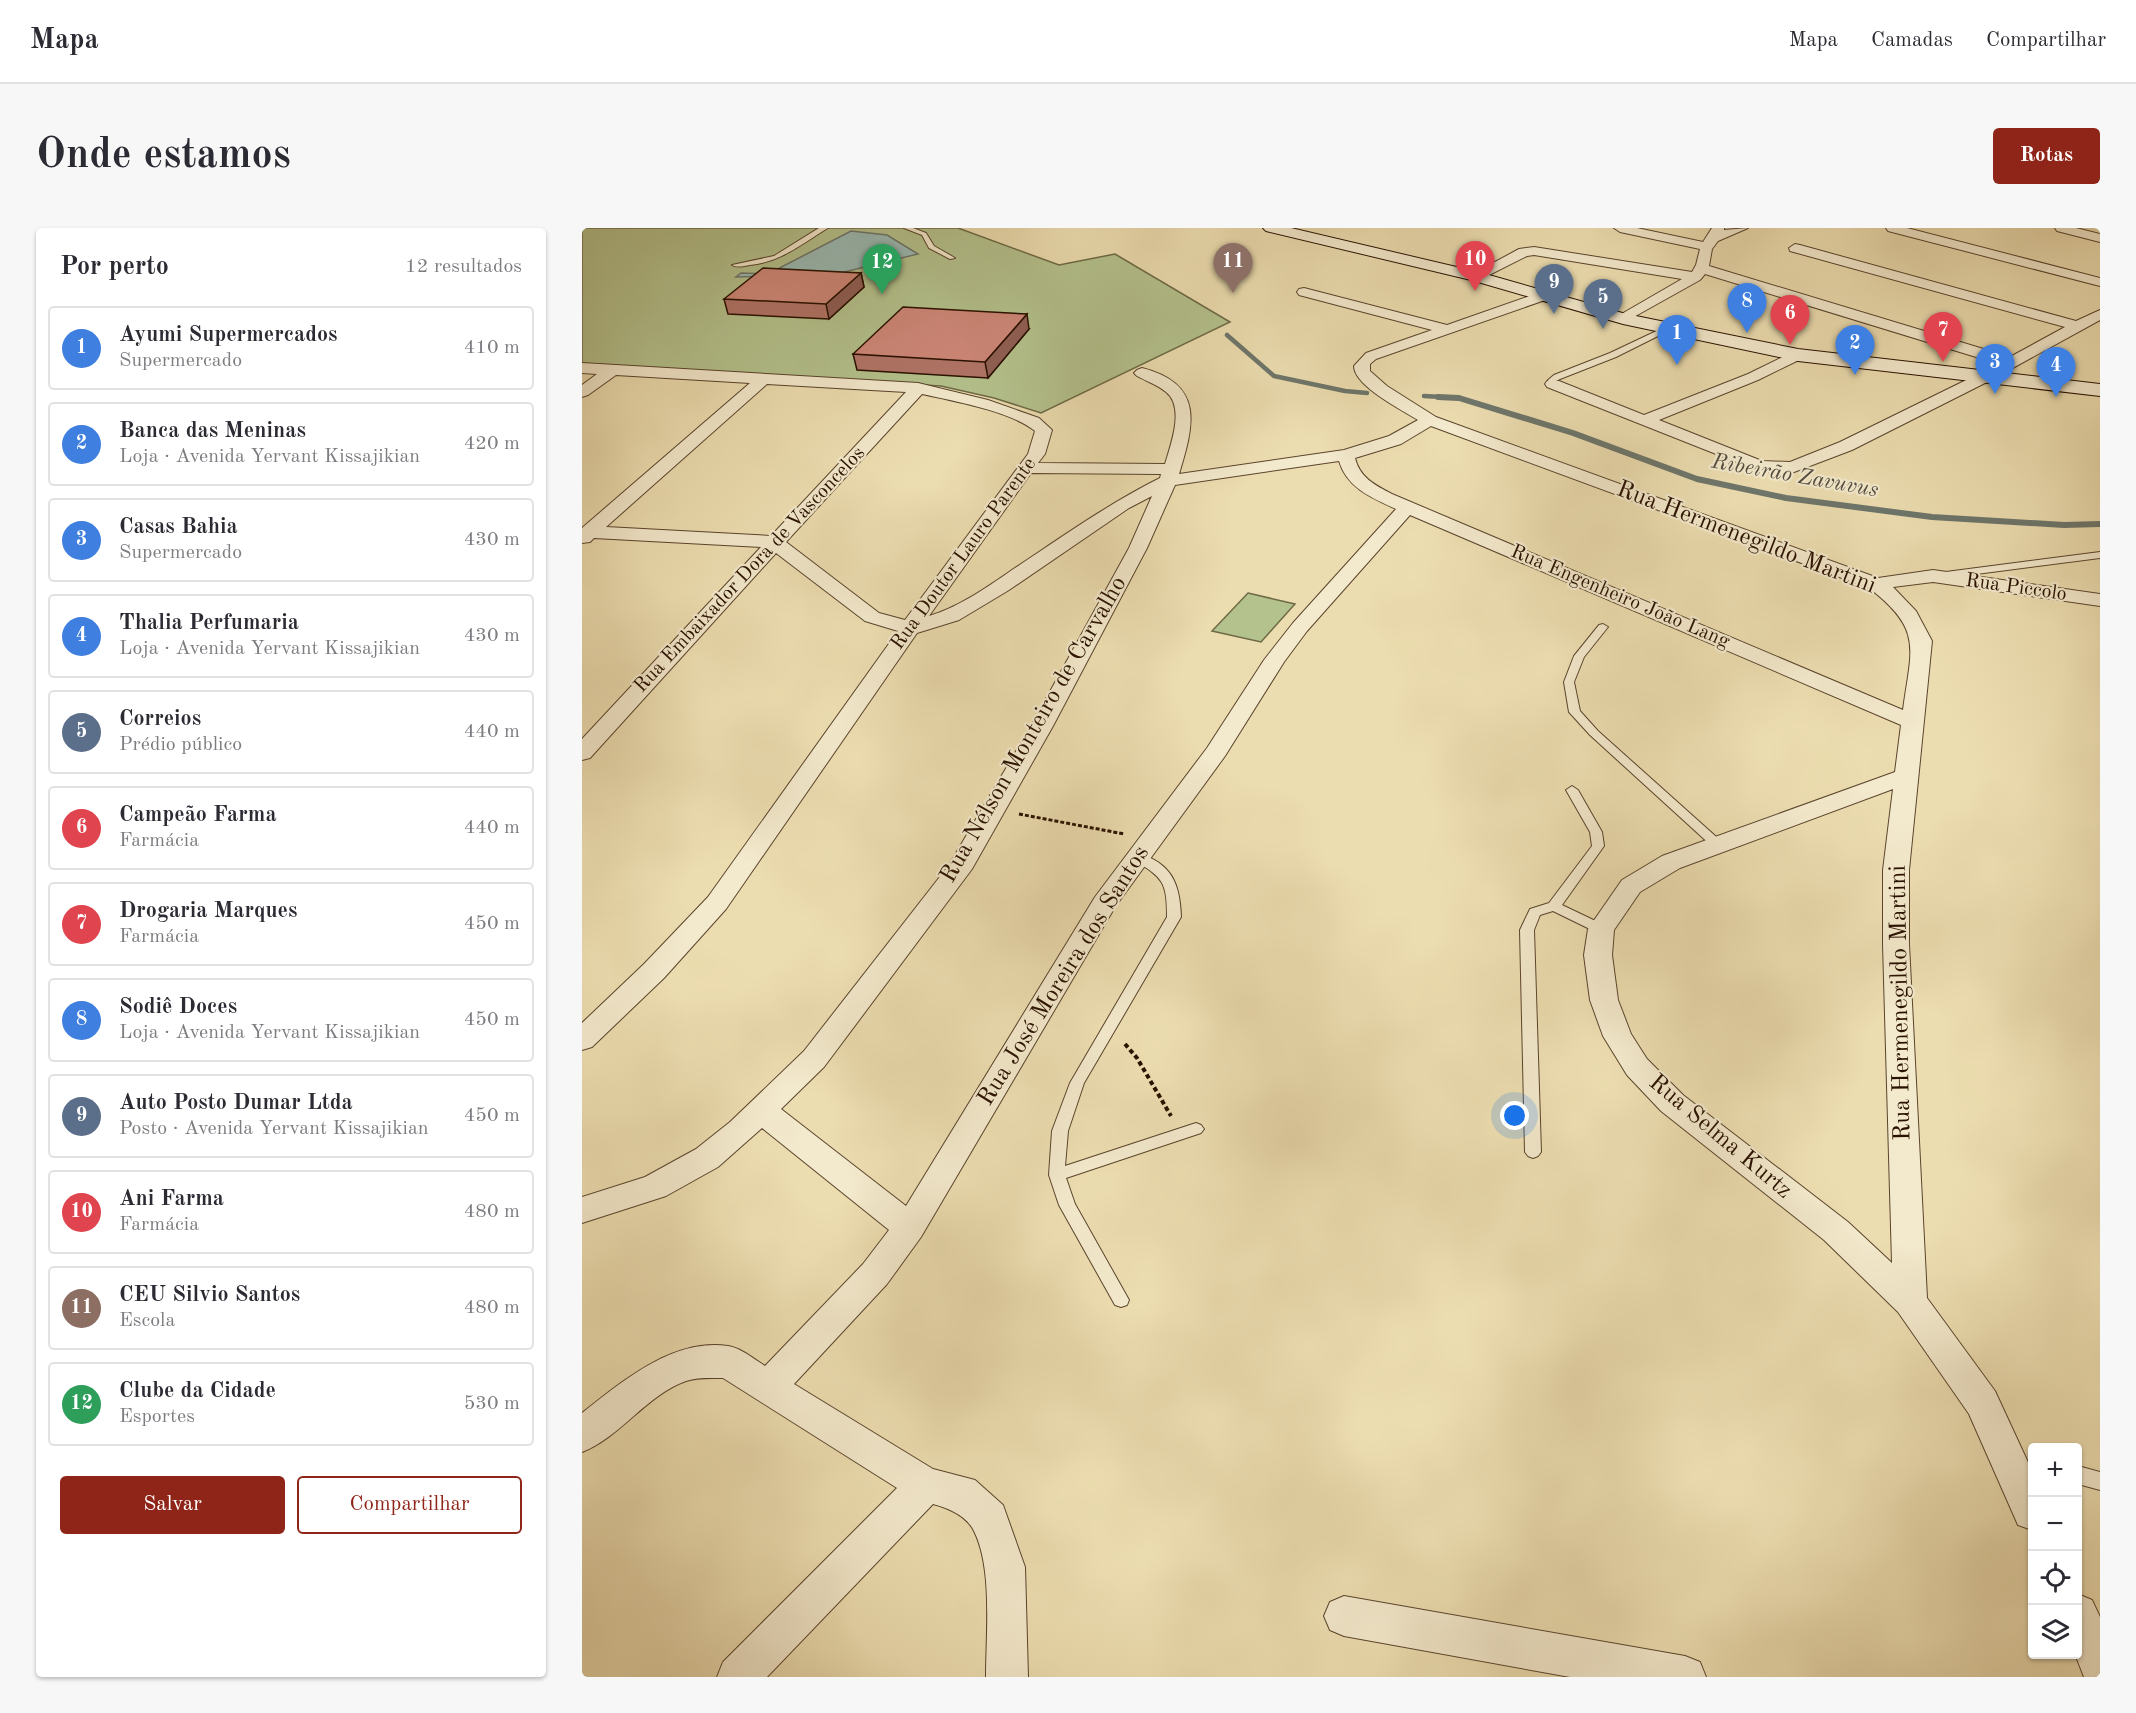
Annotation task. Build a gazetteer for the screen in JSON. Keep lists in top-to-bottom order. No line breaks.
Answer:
{"streets":{"street":["Rua Hermenegildo Martini","Rua Doutor Lauro Parente","Rua Embaixador Dora de Vasconcelos","Rua Piccolo","Rua Engenheiro João Lang","Rua Nélson Monteiro de Carvalho","Rua José Moreira dos Santos","Rua Selma Kurtz"]},"crossings":[["Rua Hermenegildo Martini","Rua Piccolo"],["Rua Hermenegildo Martini","Rua Engenheiro João Lang"],["Rua Hermenegildo Martini","Rua Selma Kurtz"],["Rua Doutor Lauro Parente","Rua Embaixador Dora de Vasconcelos"],["Rua Engenheiro João Lang","Rua José Moreira dos Santos"]],"water":["Ribeirão Zavuvus"],"page":{"header":"Mapa","nav":["Mapa","Camadas","Compartilhar"],"buttons":["Rotas",["Salvar","Compartilhar"]],"title":"Onde estamos","heading":["Por perto","12 resultados"],"pins":["10","11","12","9","5","8","6","7","1","2","3","4"],"list":[{"mark":"1","name":"Ayumi Supermercados","note":"Supermercado","value":"410 m"},{"mark":"2","name":"Banca das Meninas","note":"Loja · Avenida Yervant Kissajikian","value":"420 m"},{"mark":"3","name":"Casas Bahia","note":"Supermercado","value":"430 m"},{"mark":"4","name":"Thalia Perfumaria","note":"Loja · Avenida Yervant Kissajikian","value":"430 m"},{"mark":"5","name":"Correios","note":"Prédio público","value":"440 m"},{"mark":"6","name":"Campeão Farma","note":"Farmácia","value":"440 m"},{"mark":"7","name":"Drogaria Marques","note":"Farmácia","value":"450 m"},{"mark":"8","name":"Sodiê Doces","note":"Loja · Avenida Yervant Kissajikian","value":"450 m"},{"mark":"9","name":"Auto Posto Dumar Ltda","note":"Posto · Avenida Yervant Kissajikian","value":"450 m"},{"mark":"10","name":"Ani Farma","note":"Farmácia","value":"480 m"},{"mark":"11","name":"CEU Silvio Santos","note":"Escola","value":"480 m"},{"mark":"12","name":"Clube da Cidade","note":"Esportes","value":"530 m"}],"map_buttons":["+","−"]}}
